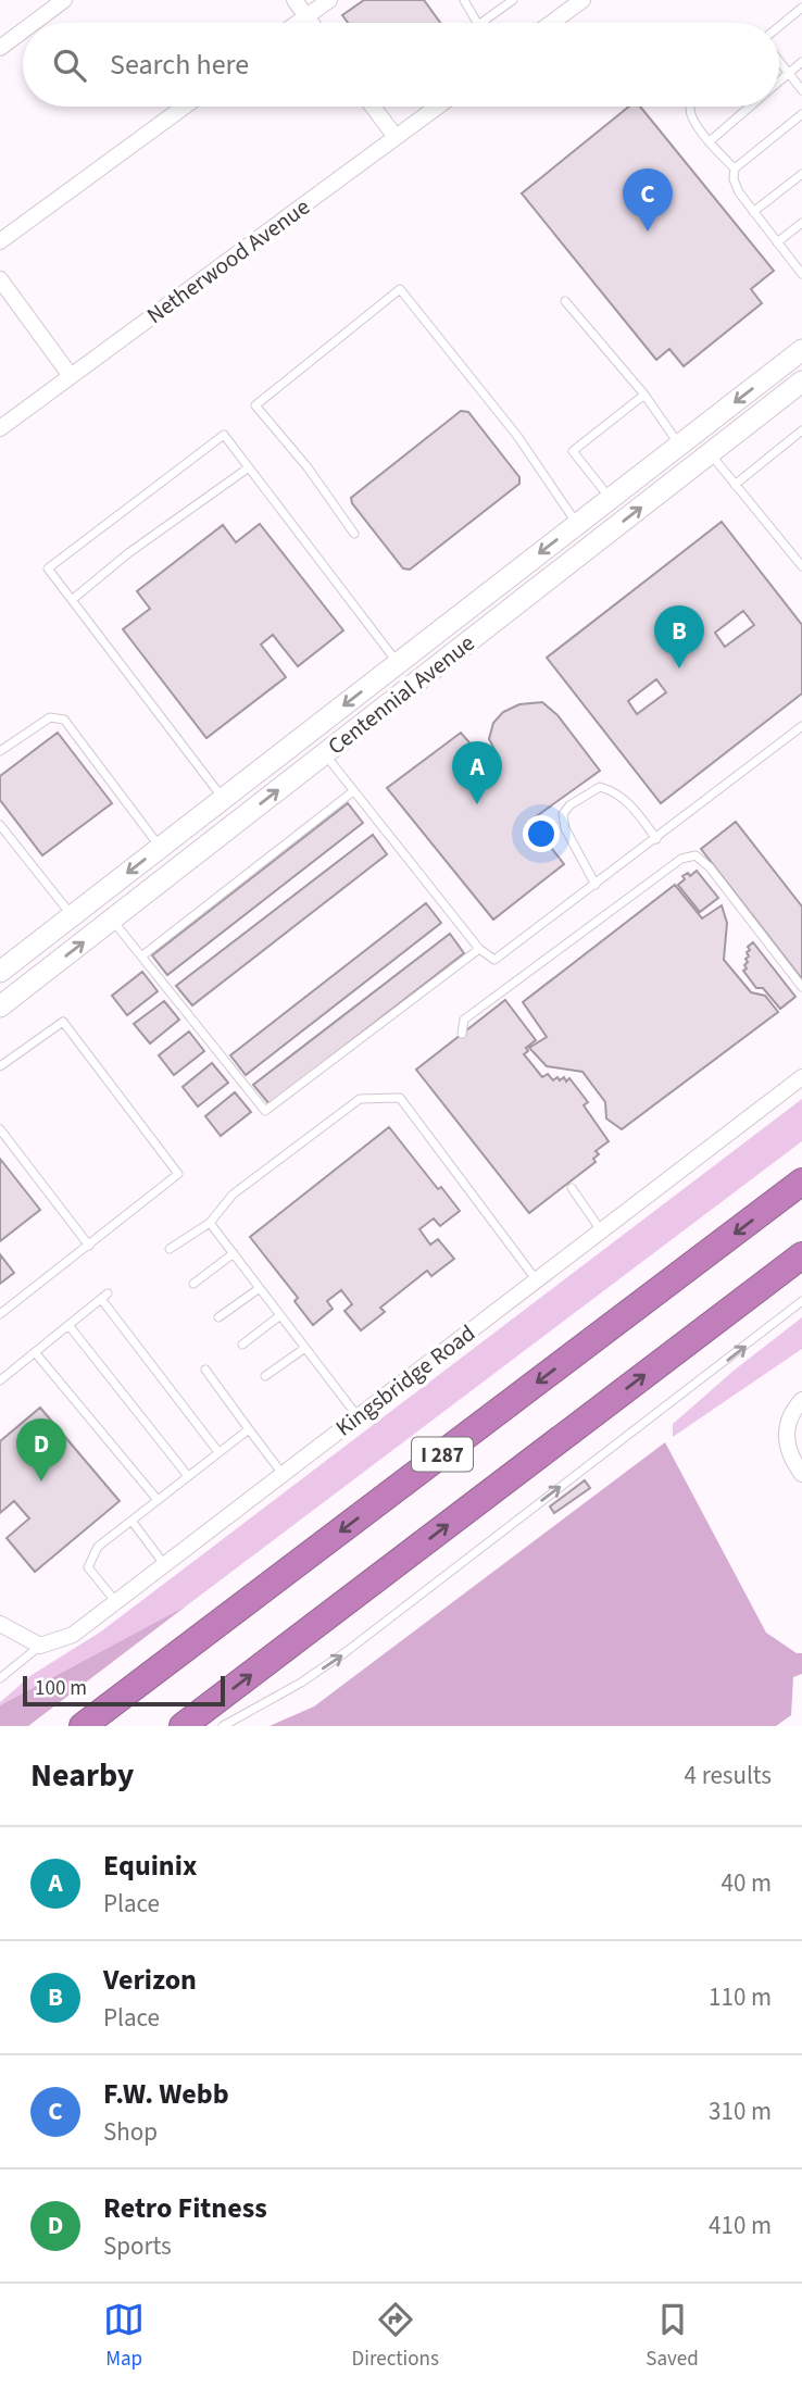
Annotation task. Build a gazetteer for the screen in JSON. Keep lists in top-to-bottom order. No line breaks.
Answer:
{"streets":{"highway":["I 287"],"main road":["Centennial Avenue"],"street":["Netherwood Avenue","Kingsbridge Road"]},"scale_bar":"100 m","page":{"search":"Search here","pins":["C","B","A","D"],"scale":"100 m","heading":["Nearby","4 results"],"list":[{"mark":"A","name":"Equinix","note":"Place","value":"40 m"},{"mark":"B","name":"Verizon","note":"Place","value":"110 m"},{"mark":"C","name":"F.W. Webb","note":"Shop","value":"310 m"},{"mark":"D","name":"Retro Fitness","note":"Sports","value":"410 m"}],"nav":["Map","Directions","Saved"]}}
